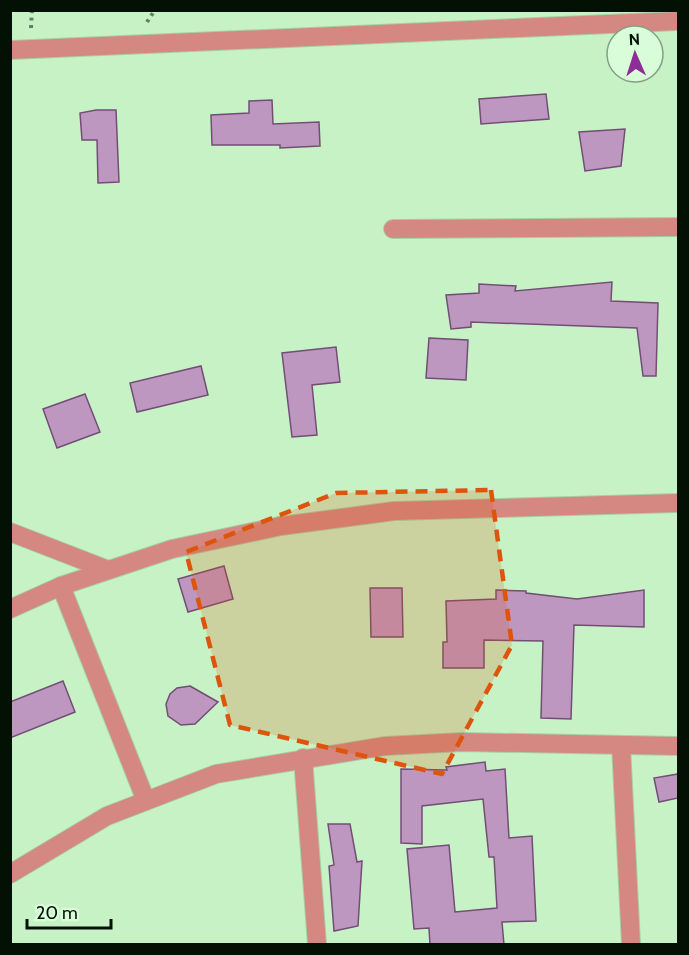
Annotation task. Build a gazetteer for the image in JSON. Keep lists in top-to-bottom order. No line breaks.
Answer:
{"scale_bar":"20 m","north":"top"}
